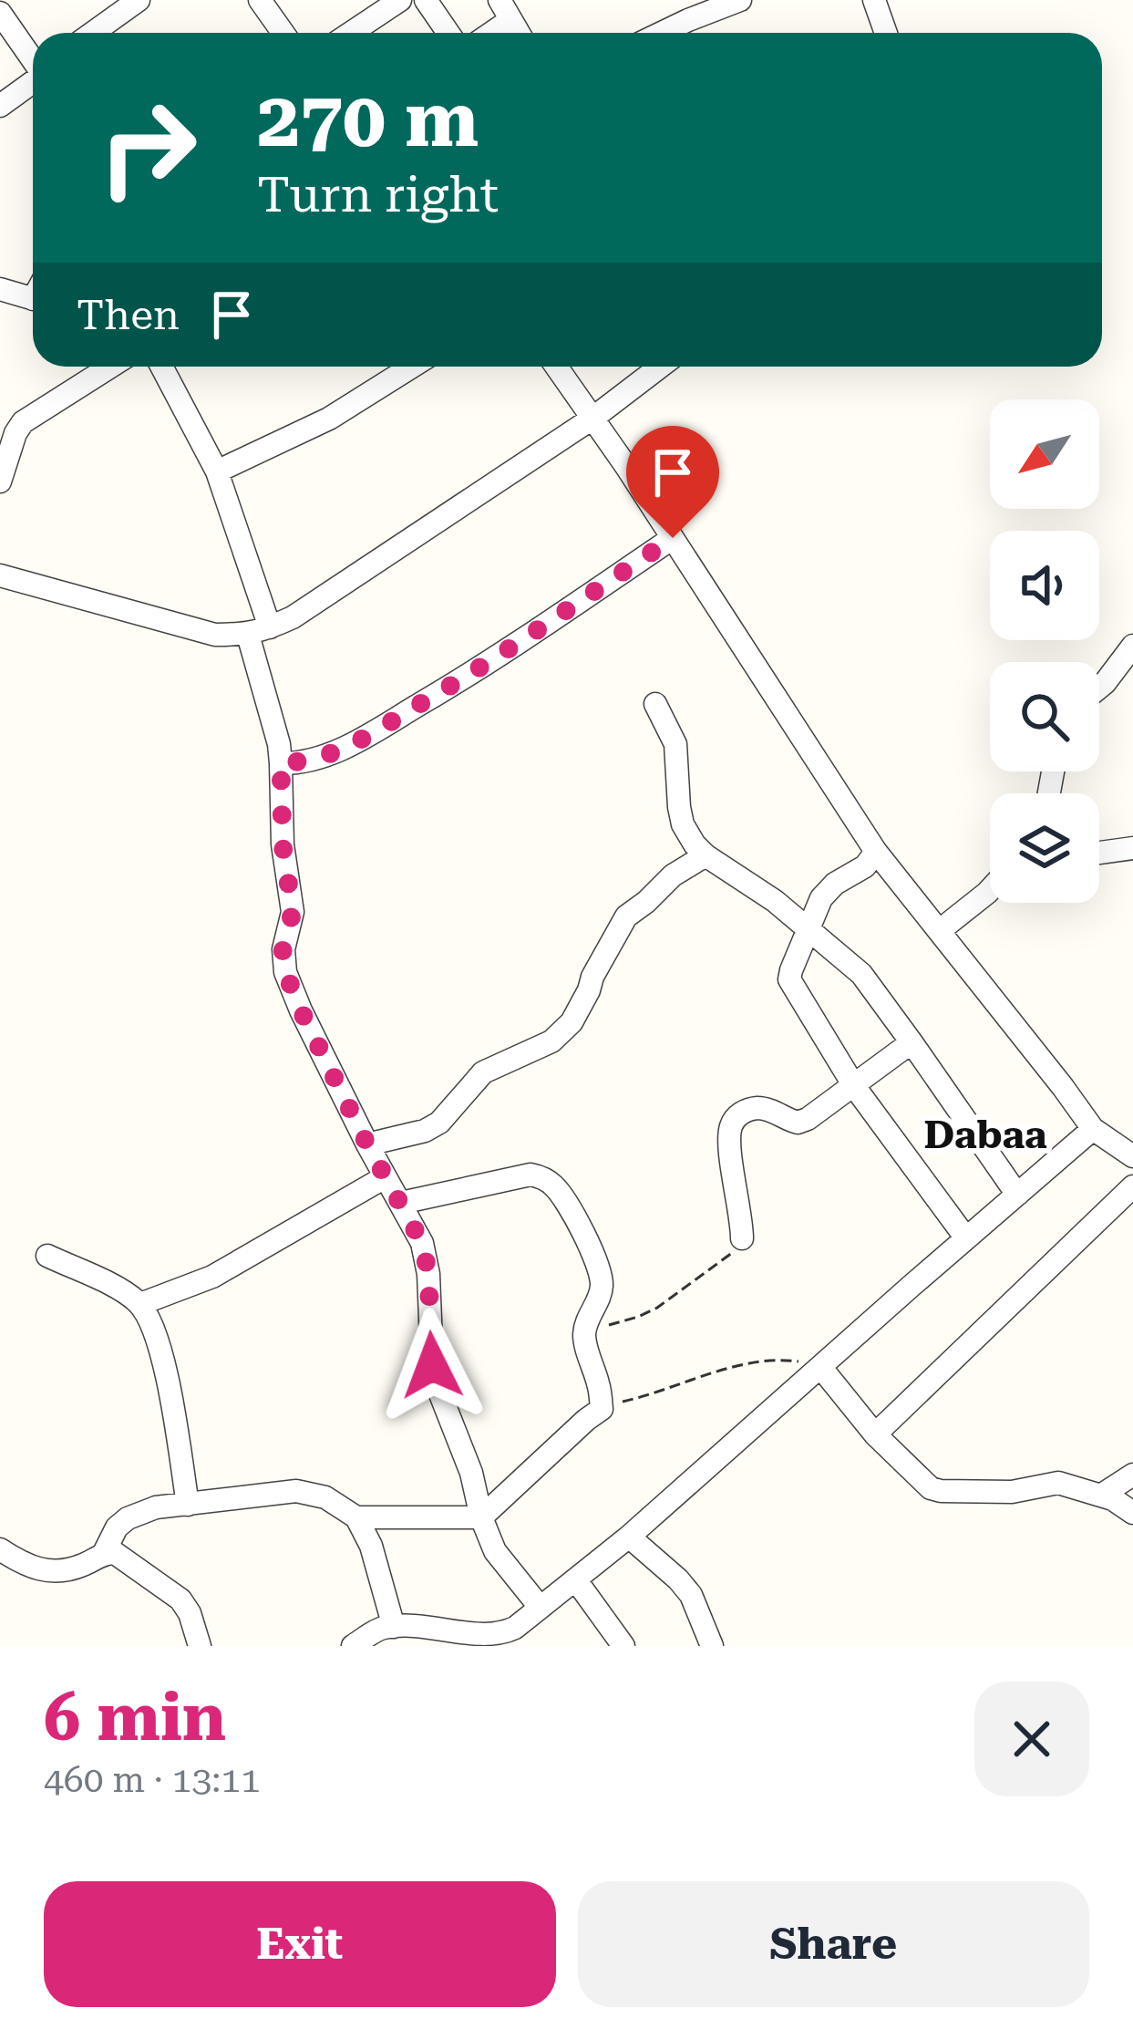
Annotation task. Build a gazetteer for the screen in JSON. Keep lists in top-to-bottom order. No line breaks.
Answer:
{"districts":["Dabaa"],"north":"bottom left","page":{"turn":["270 m","Turn right"],"then":"Then","heading":["6 min","460 m · 13:11"],"buttons":["Exit","Share"]}}
